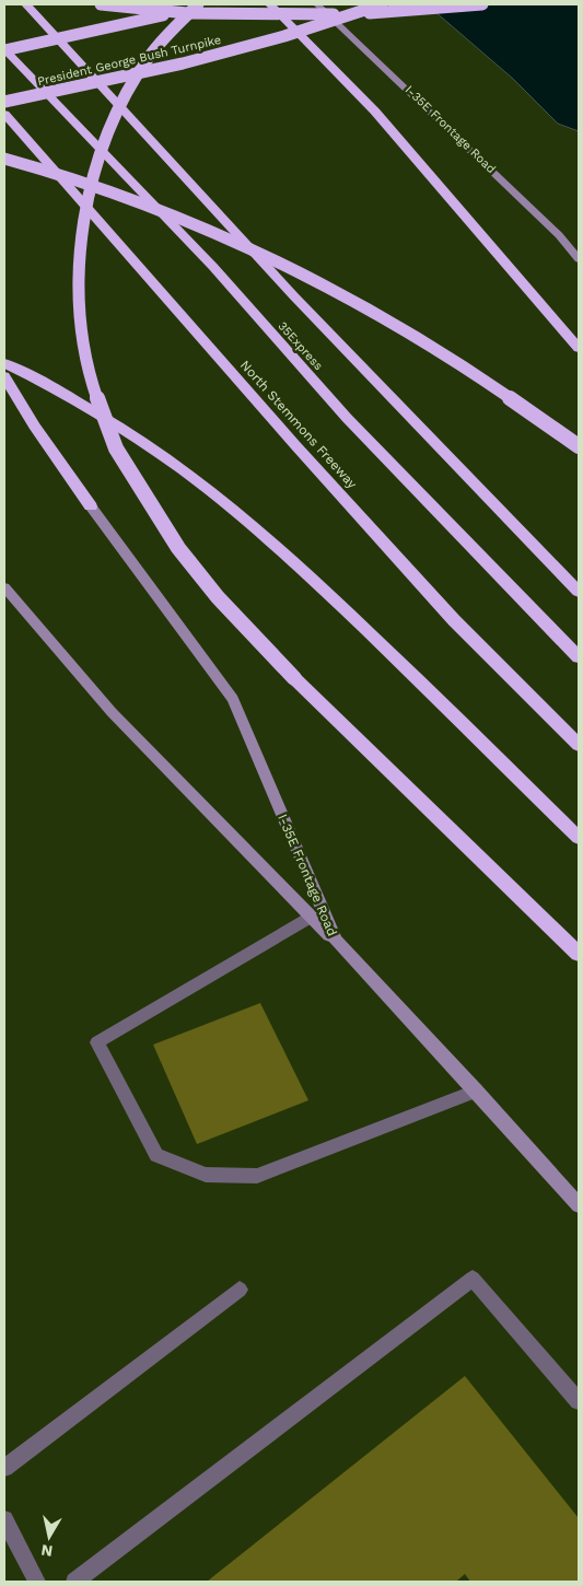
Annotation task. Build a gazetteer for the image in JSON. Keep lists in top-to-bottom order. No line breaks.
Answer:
{"streets":{"highway":["President George Bush Turnpike","35Express","North Stemmons Freeway"],"main road":["I-35E Frontage Road"]},"north":"bottom"}
